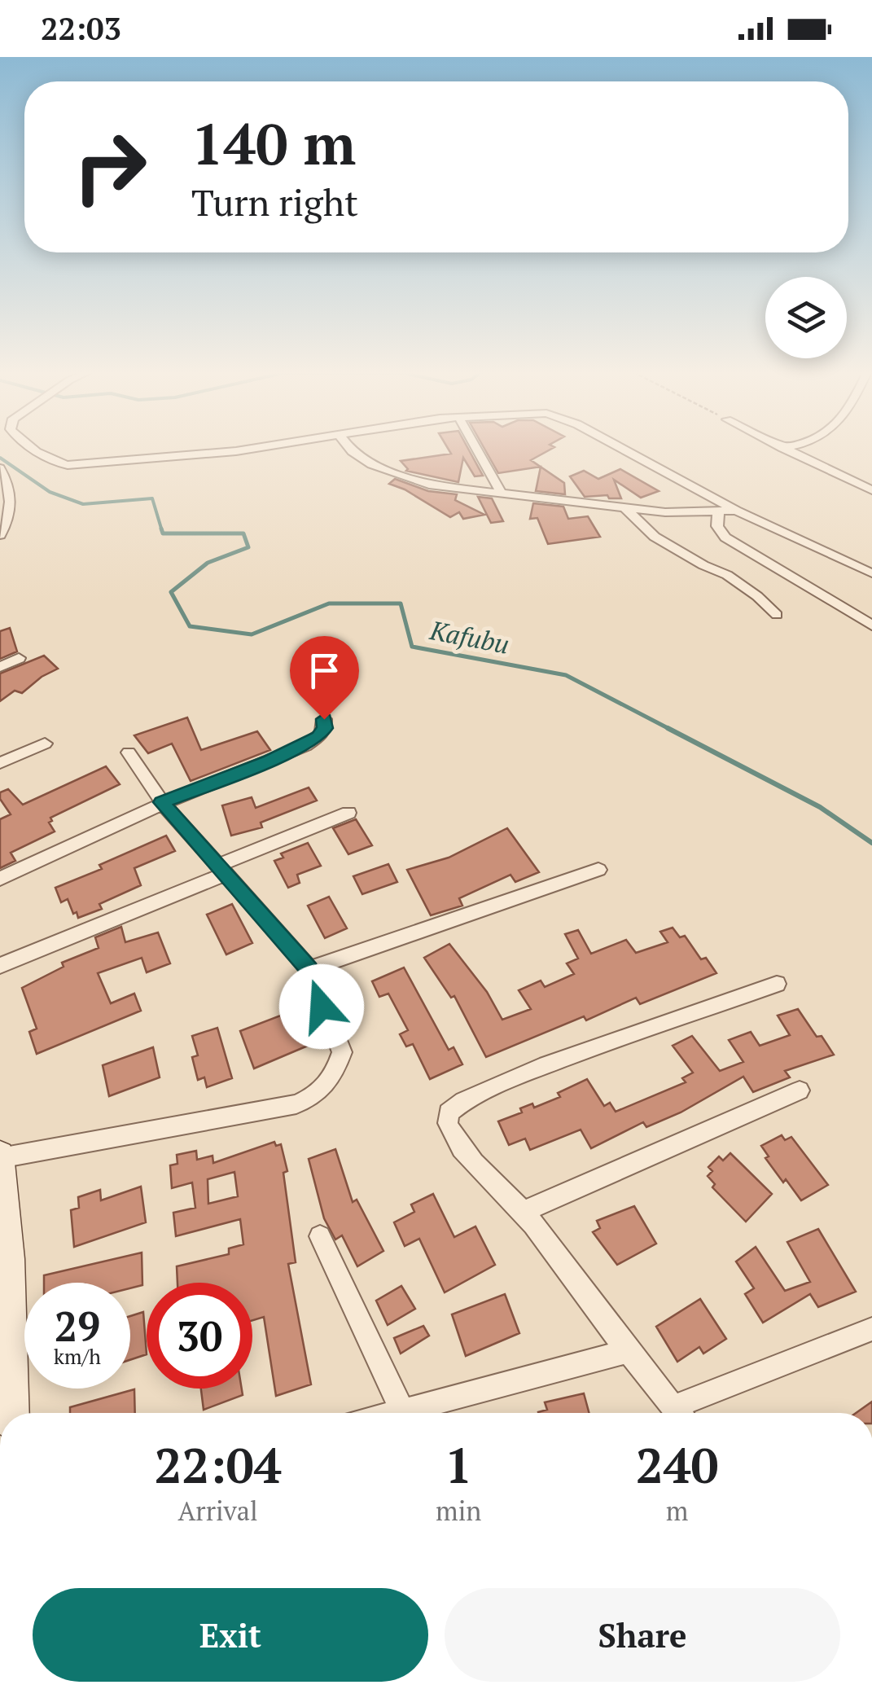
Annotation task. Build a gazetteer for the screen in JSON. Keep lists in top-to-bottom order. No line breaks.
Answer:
{"water":["Kafubu"],"page":{"status":"22:03","turn":["140 m","Turn right"],"speed":"29 km/h","limit":"30","eta":["22:04","Arrival","1","min","240","m"],"buttons":["Exit","Share"]}}
